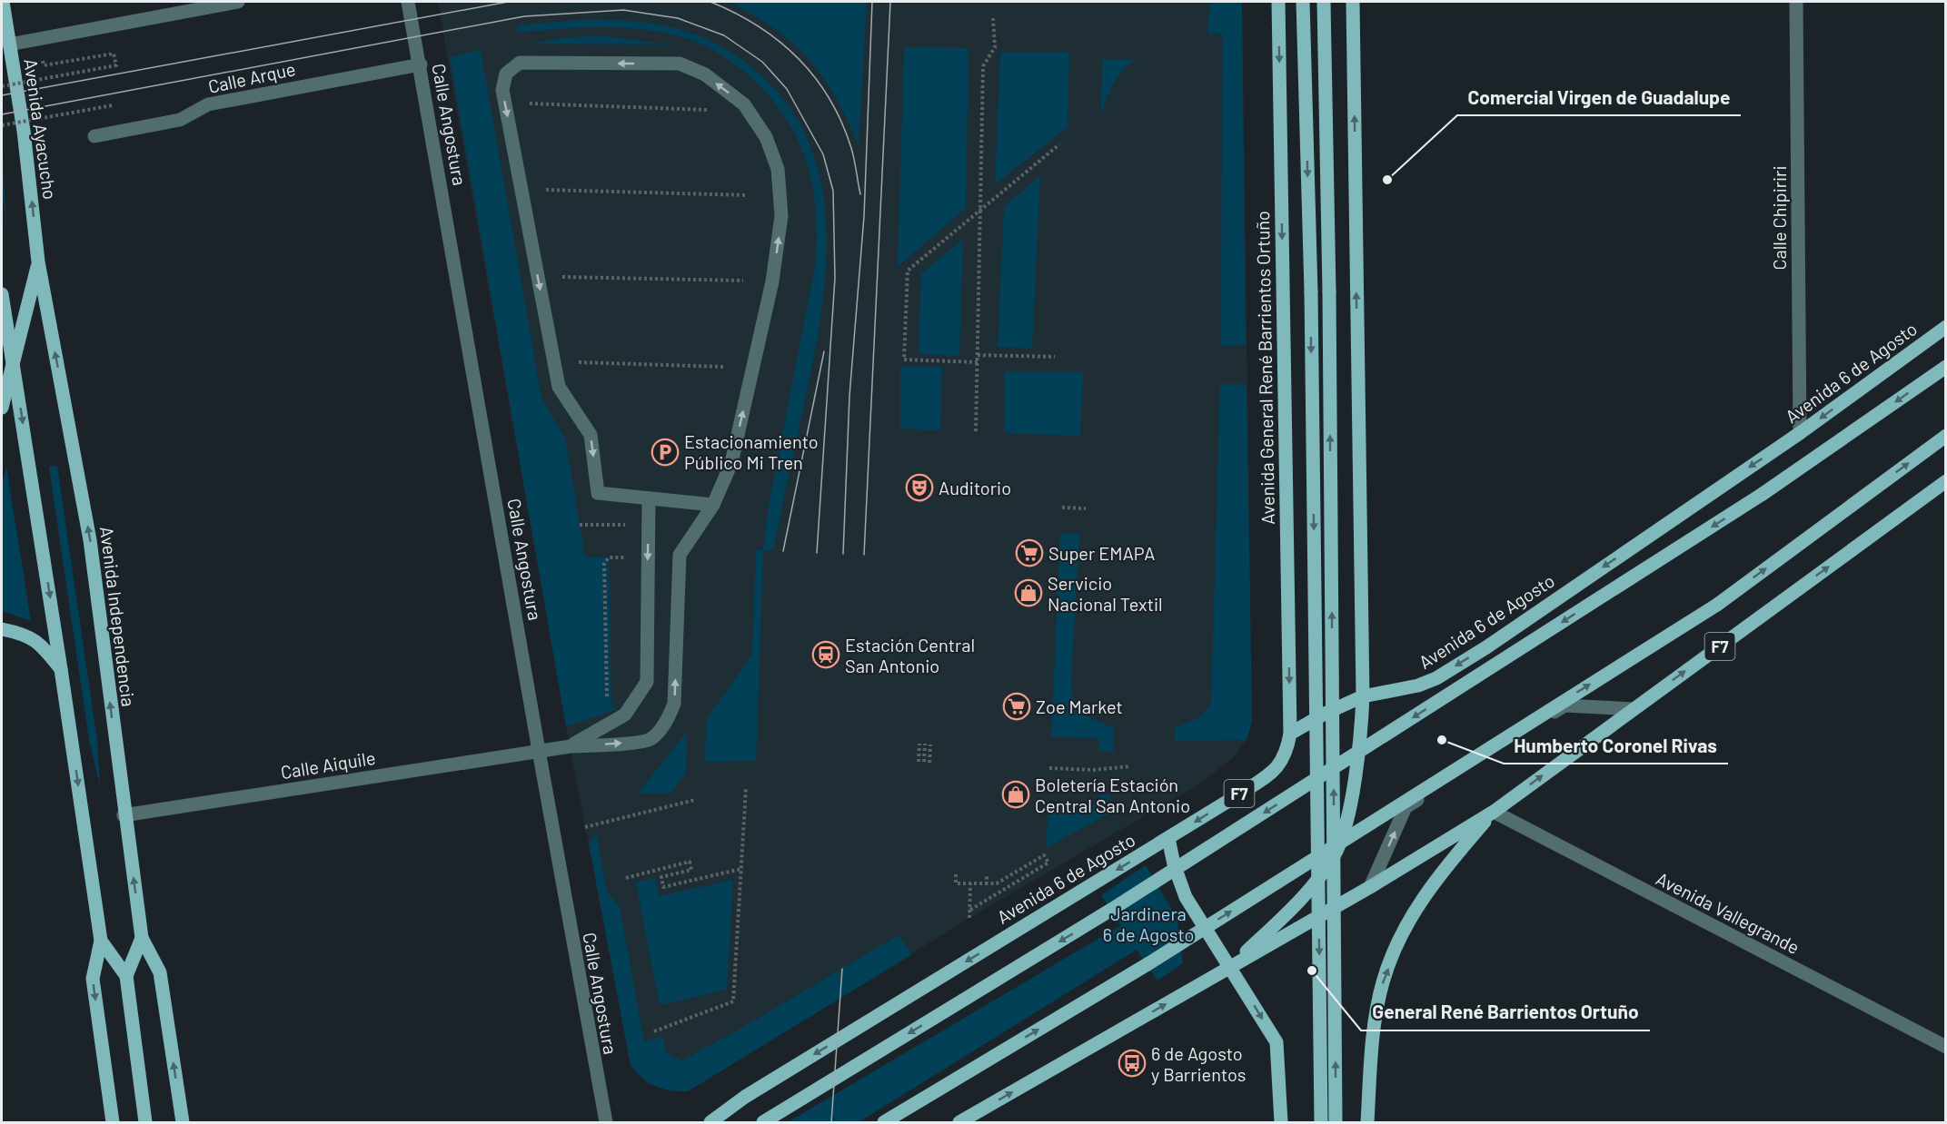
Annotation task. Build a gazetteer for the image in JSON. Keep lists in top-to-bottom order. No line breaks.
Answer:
{"streets":{"main road":["Avenida Ayacucho","Avenida General René Barrientos Ortuño","Avenida 6 de Agosto","Avenida Independencia","F7"],"street":["Calle Arque","Calle Angostura","Calle Chipiriri","Calle Aiquile","Avenida Vallegrande"]},"crossings":[["Calle Arque","Calle Angostura"],["Calle Angostura","Calle Aiquile"],["Avenida Ayacucho","Avenida Independencia"],["Calle Chipiriri","Avenida 6 de Agosto"],["Avenida General René Barrientos Ortuño","Avenida 6 de Agosto"],["Avenida Independencia","Calle Aiquile"],["F7","Avenida Vallegrande"]],"one_way":["Avenida Ayacucho"],"parks":["Jardinera 6 de Agosto"],"places":{"other":["Comercial Virgen de Guadalupe","Humberto Coronel Rivas","General René Barrientos Ortuño"],"parking":["Estacionamiento Público Mi Tren"],"theatre":["Auditorio"],"supermarket":["Super EMAPA","Zoe Market"],"shop":["Servicio Nacional Textil","Boletería Estación Central San Antonio"],"station":["Estación Central San Antonio"],"bus stop":["6 de Agosto y Barrientos"]}}
